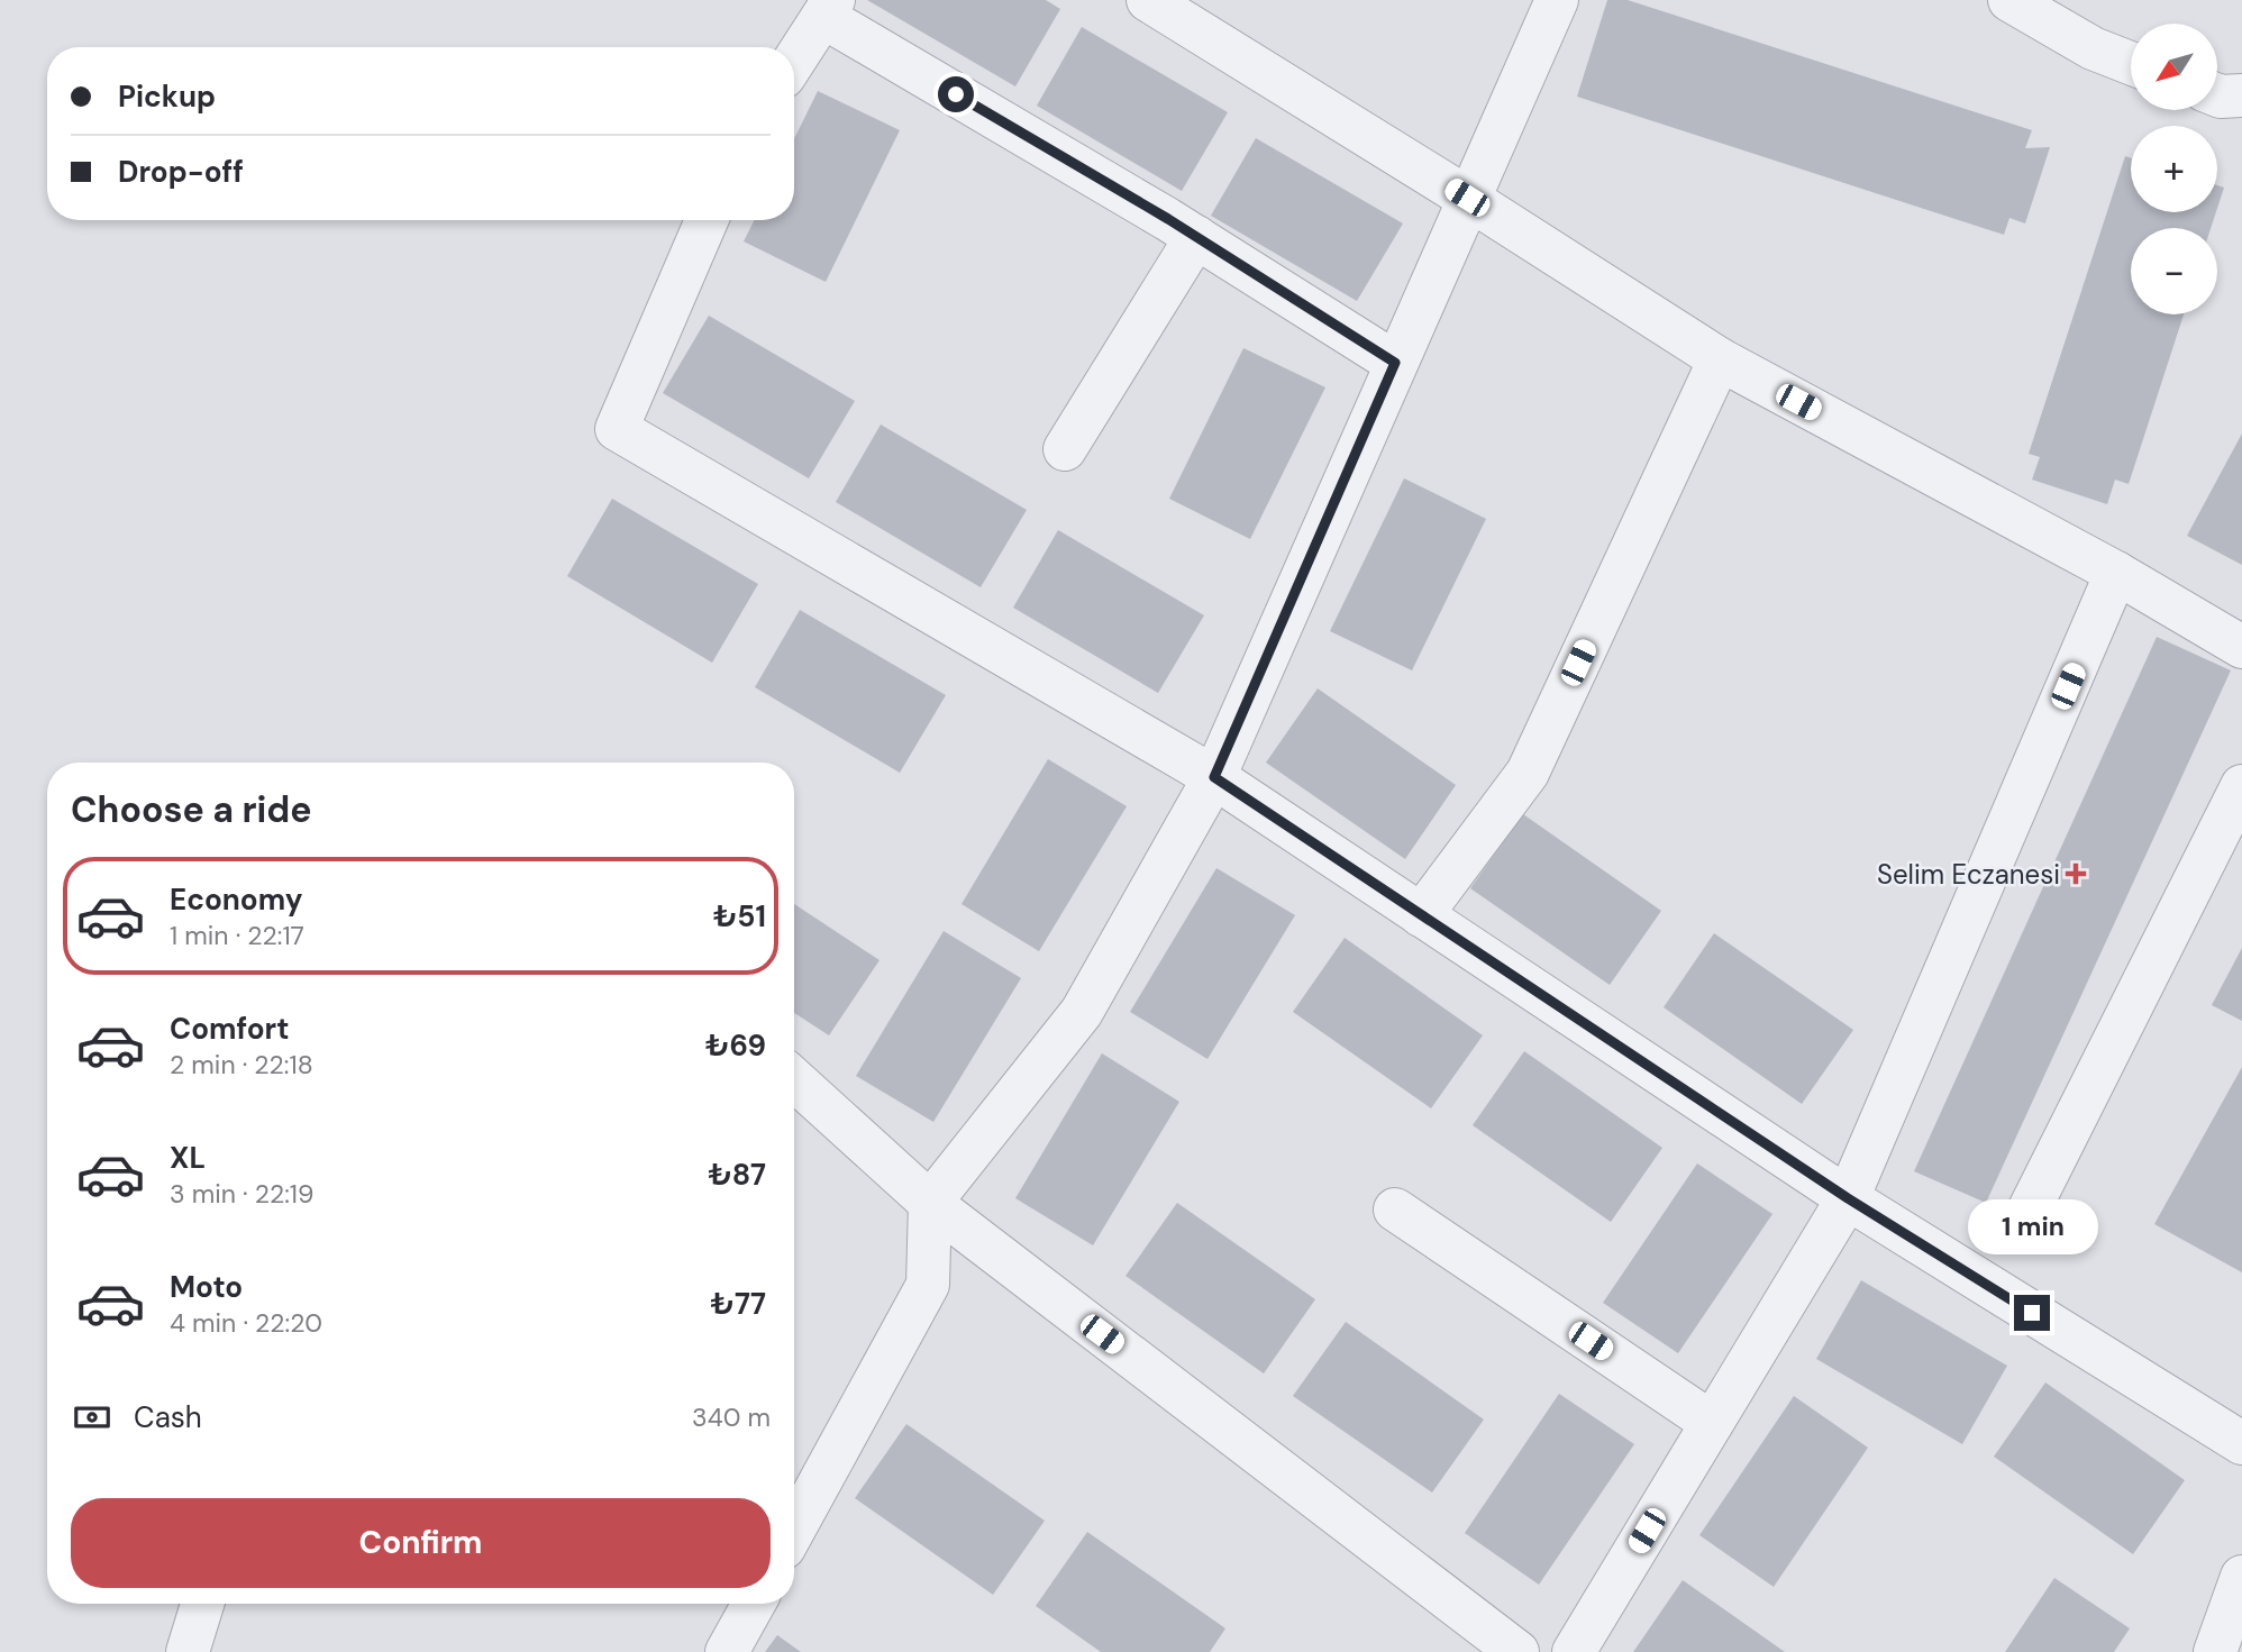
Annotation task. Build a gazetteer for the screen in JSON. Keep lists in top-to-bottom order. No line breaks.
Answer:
{"places":{"health":["Selim Eczanesi"]},"north":"bottom left","page":{"map_buttons":["+","−"],"banner":["Pickup","Drop-off"],"heading":"Choose a ride","list":[{"name":"Economy","note":"1 min · 22:17","value":"₺51"},{"name":"Comfort","note":"2 min · 22:18","value":"₺69"},{"name":"XL","note":"3 min · 22:19","value":"₺87"},{"name":"Moto","note":"4 min · 22:20","value":"₺77"}],"bubble":"1 min","pay":["Cash","340 m"],"buttons":"Confirm"}}
